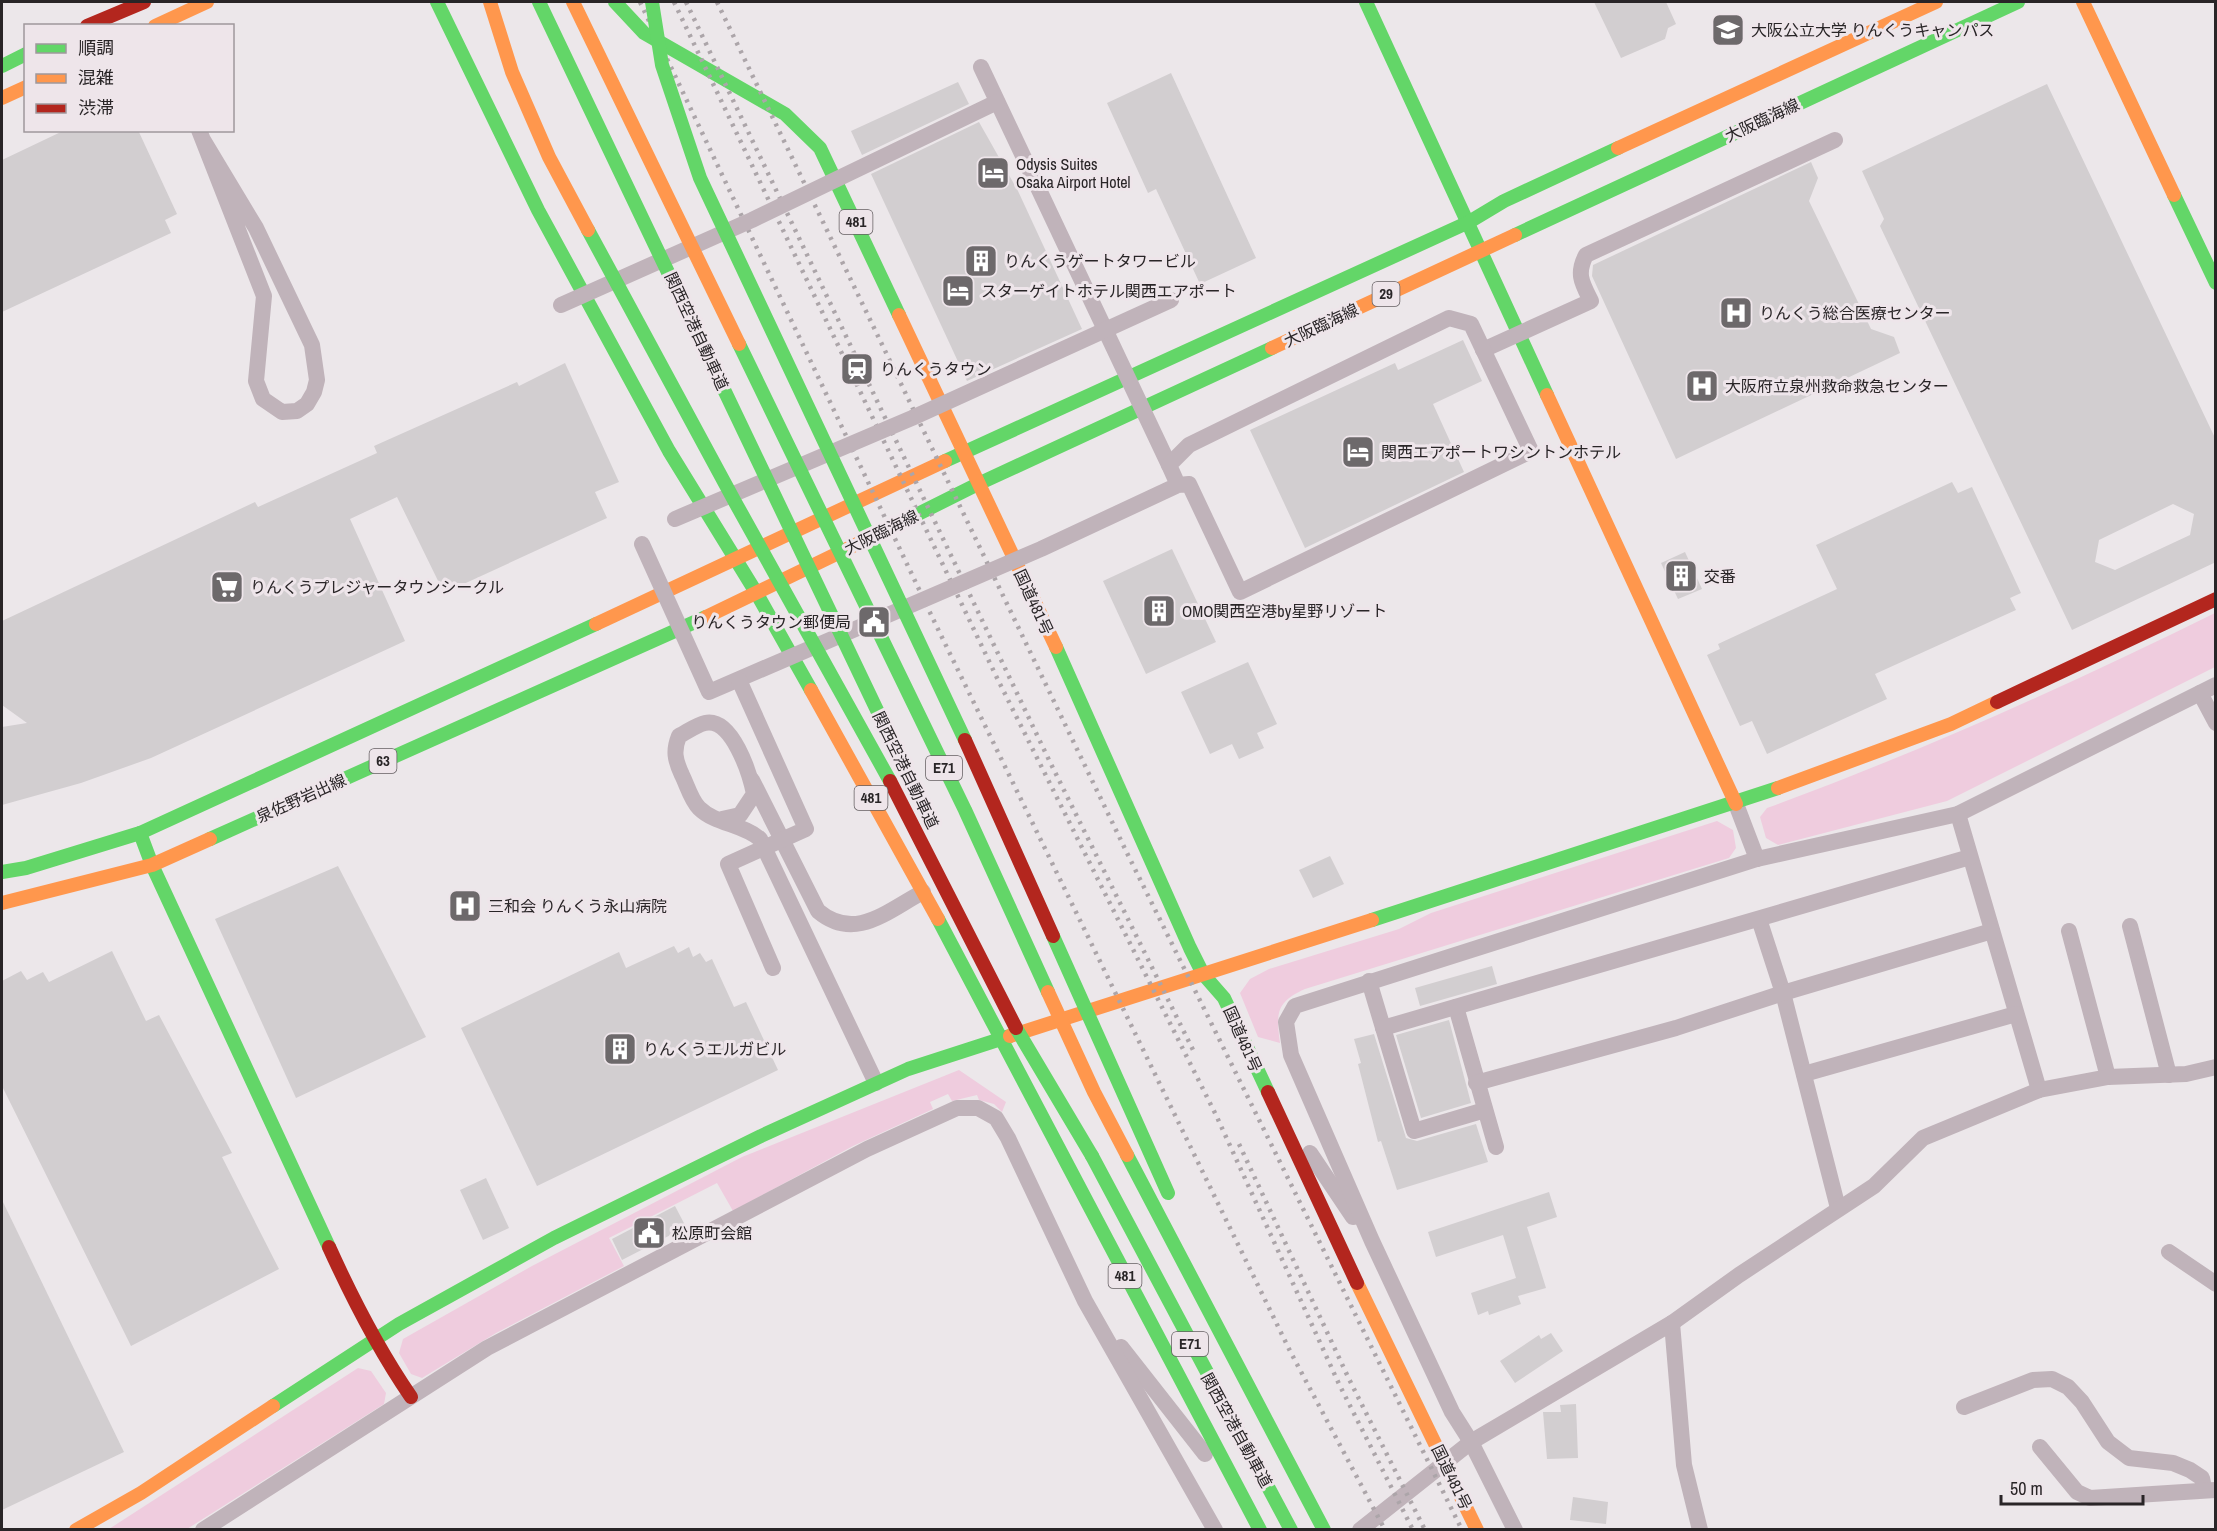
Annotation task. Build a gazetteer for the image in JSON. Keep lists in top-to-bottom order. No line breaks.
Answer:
{"streets":{"main road":["大阪臨海線","481","29","関西空港自動車道","国道481号","63","E71","泉佐野岩出線"]},"crossings":[["大阪臨海線","481"],["大阪臨海線","国道481号"],["大阪臨海線","63"],["大阪臨海線","泉佐野岩出線"],["481","国道481号"],["481","63"],["481","泉佐野岩出線"]],"places":{"school or university":["大阪公立大学 りんくうキャンパス"],"hotel":["Odysis Suites Osaka Airport Hotel","スターゲイトホテル関西エアポート","関西エアポートワシントンホテル"],"building":["りんくうゲートタワービル","交番","OMO関西空港by星野リゾート","りんくうエルガビル"],"hospital":["りんくう総合医療センター","大阪府立泉州救命救急センター","三和会 りんくう永山病院"],"station":["りんくうタウン"],"supermarket":["りんくうプレジャータウンシークル"],"public building":["りんくうタウン郵便局","松原町会館"]},"legend":["順調","混雑","渋滞"],"scale_bar":"50 m"}
